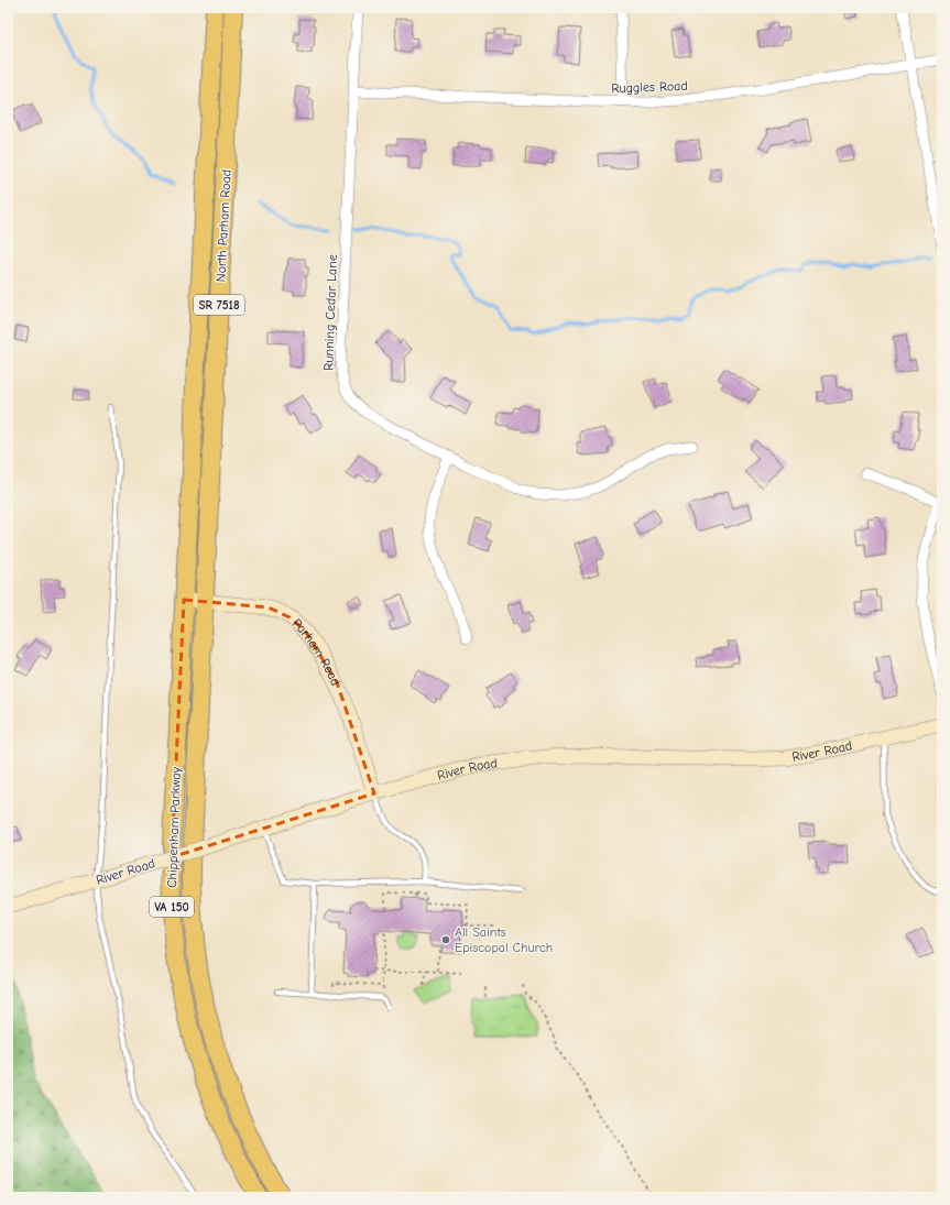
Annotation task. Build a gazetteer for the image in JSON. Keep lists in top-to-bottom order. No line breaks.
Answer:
{"streets":{"highway":["North Parham Road","SR 7518","Chippenham Parkway","VA 150"],"main road":["Parham Road","River Road"],"street":["Ruggles Road","Running Cedar Lane"]},"crossings":[["Ruggles Road","Running Cedar Lane"],["North Parham Road","Parham Road"],["North Parham Road","Chippenham Parkway"],["Parham Road","River Road"],["Parham Road","Chippenham Parkway"]],"places":["All Saints Episcopal Church"]}
